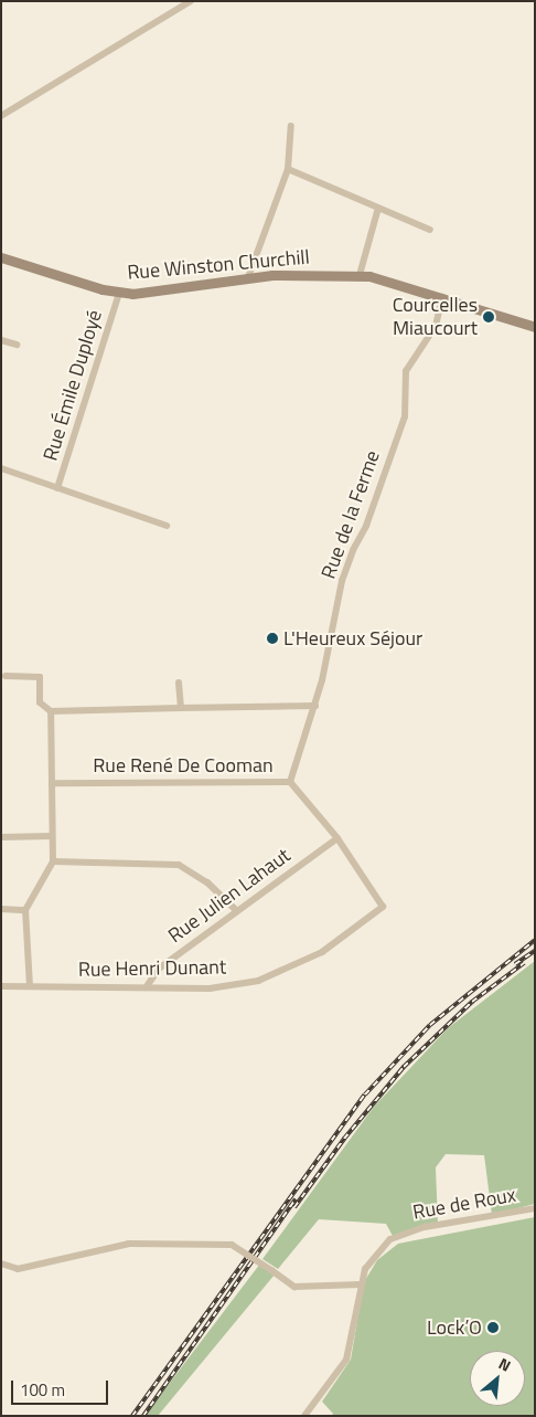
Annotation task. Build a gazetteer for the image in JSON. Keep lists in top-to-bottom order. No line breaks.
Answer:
{"streets":{"main road":["Rue Winston Churchill"],"street":["Rue Émile Duployé","Rue de la Ferme","Rue René De Cooman","Rue Julien Lahaut","Rue Henri Dunant","Rue de Roux"]},"crossings":[["Rue Winston Churchill","Rue Émile Duployé"],["Rue Winston Churchill","Rue de la Ferme"],["Rue de la Ferme","Rue René De Cooman"],["Rue René De Cooman","Rue Julien Lahaut"],["Rue René De Cooman","Rue Henri Dunant"],["Rue Julien Lahaut","Rue Henri Dunant"]],"places":["Courcelles Miaucourt","L'Heureux Séjour","Lock’O"],"scale_bar":"100 m","north":"top right"}
